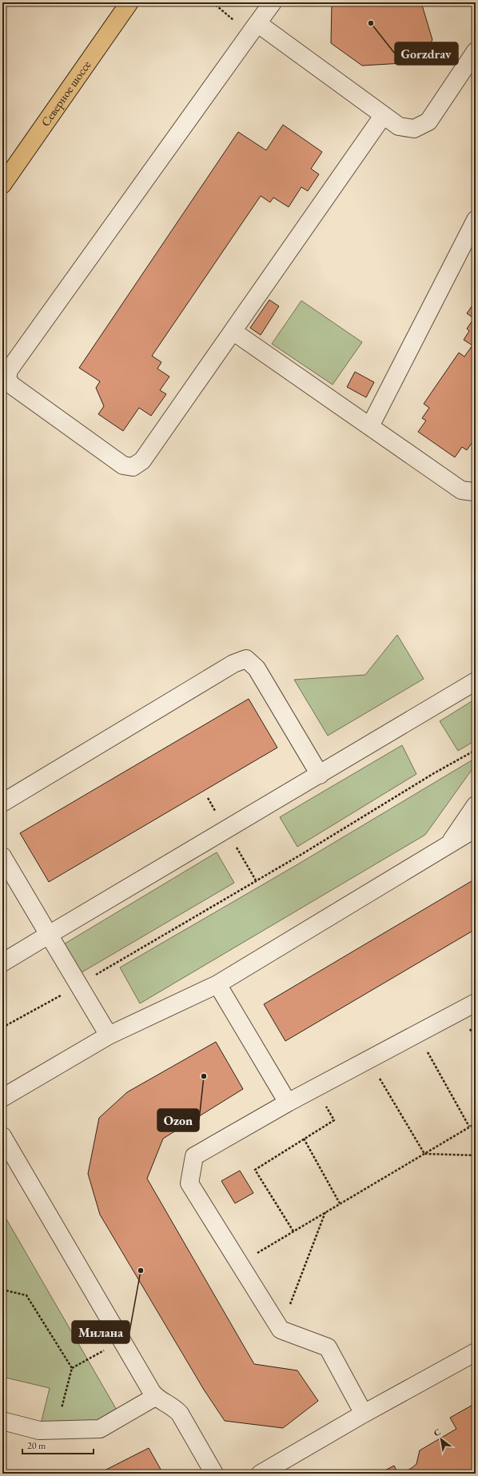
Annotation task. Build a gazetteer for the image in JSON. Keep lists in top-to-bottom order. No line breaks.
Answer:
{"streets":{"main road":["Северное шоссе"]},"places":["Gorzdrav","Ozon","Милана"],"scale_bar":"20 m","north":"top left"}
